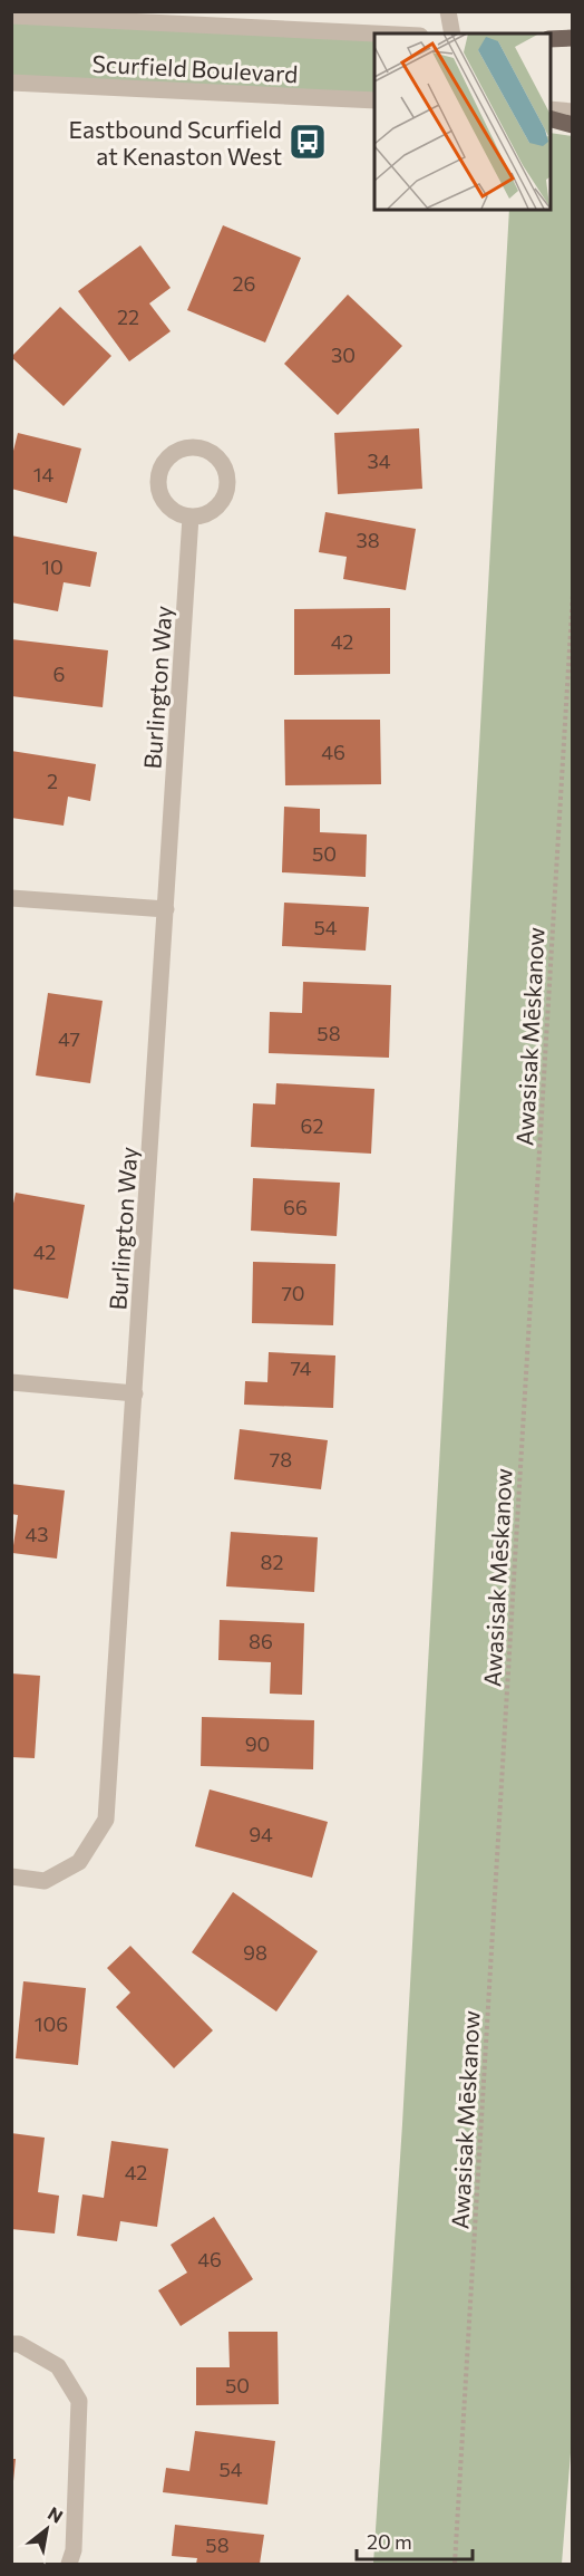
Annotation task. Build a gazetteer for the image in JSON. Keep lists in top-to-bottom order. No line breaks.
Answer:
{"streets":{"street":["Scurfield Boulevard","Burlington Way"],"path":["Awasisak Mēskanow"]},"places":{"bus stop":["Eastbound Scurfield at Kenaston West"]},"house_numbers":["26","22","30","34","14","38","10","42","6","46","2","50","54","58","47","62","66","42","70","74","78","43","82","86","90","94","98","106","42","46","50","54","58"],"scale_bar":"20 m","north":"top right"}
